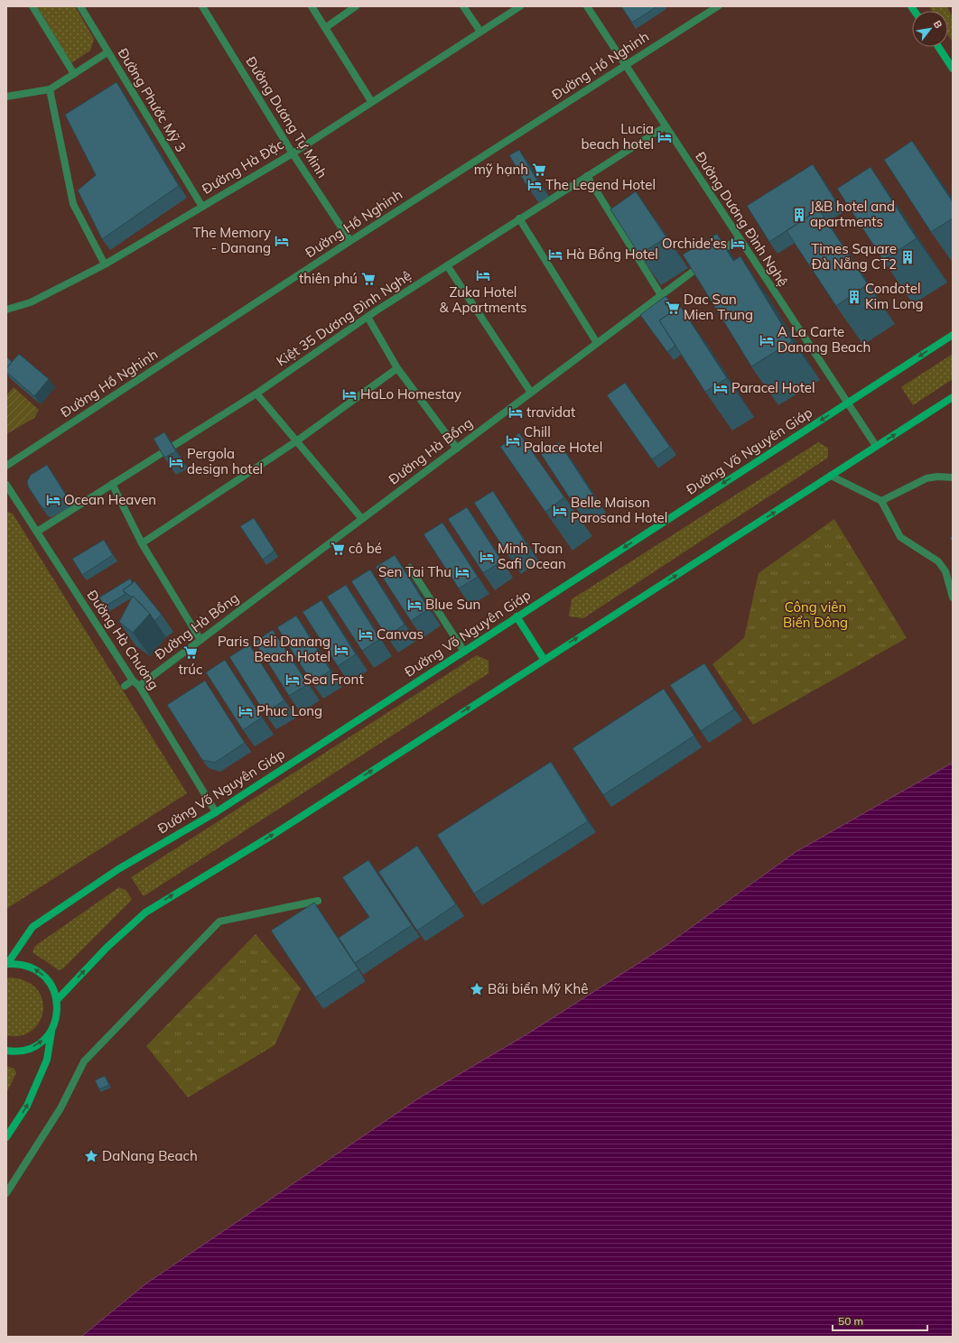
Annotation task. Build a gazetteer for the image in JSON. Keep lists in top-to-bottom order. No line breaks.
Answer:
{"streets":{"main road":["Đường Võ Nguyên Giáp"],"street":["Đường Hồ Nghinh","Đường Phước Mỹ 3","Đường Dương Tự Minh","Đường Hà Đặc","Đường Dương Đình Nghệ","Kiệt 35 Dương Đình Nghệ","Đường Hà Bổng","Đường Hà Chương"]},"crossings":[["Đường Hồ Nghinh","Đường Dương Tự Minh"],["Đường Hồ Nghinh","Đường Dương Đình Nghệ"],["Đường Phước Mỹ 3","Đường Hà Đặc"],["Đường Dương Tự Minh","Đường Hà Đặc"],["Đường Dương Đình Nghệ","Kiệt 35 Dương Đình Nghệ"],["Đường Dương Đình Nghệ","Đường Hà Bổng"],["Đường Dương Đình Nghệ","Đường Võ Nguyên Giáp"],["Kiệt 35 Dương Đình Nghệ","Đường Hà Chương"],["Đường Hà Bổng","Đường Hà Chương"],["Đường Võ Nguyên Giáp","Đường Hà Chương"]],"parks":["Công viên Biển Đông"],"places":{"hotel":["Lucia beach hotel","The Legend Hotel","The Memory - Danang","Orchide’es","Hà Bổng Hotel","Zuka Hotel & Apartments","A La Carte Danang Beach","Paracel Hotel","HaLo Homestay","travidat","Chill Palace Hotel","Pergola design hotel","Ocean Heaven","Belle Maison Parosand Hotel","Minh Toan Safi Ocean","Sen Tai Thu","Blue Sun","Canvas","Paris Deli Danang Beach Hotel","Sea Front","Phuc Long"],"supermarket":["mỹ hạnh","thiên phú","Dac San Mien Trung","cô bé","trúc"],"building":["J&B hotel and apartments","Times Square Đà Nẵng CT2","Condotel Kim Long"],"place":["Bãi biển Mỹ Khê","DaNang Beach"]},"scale_bar":"50 m","north":"top right"}
